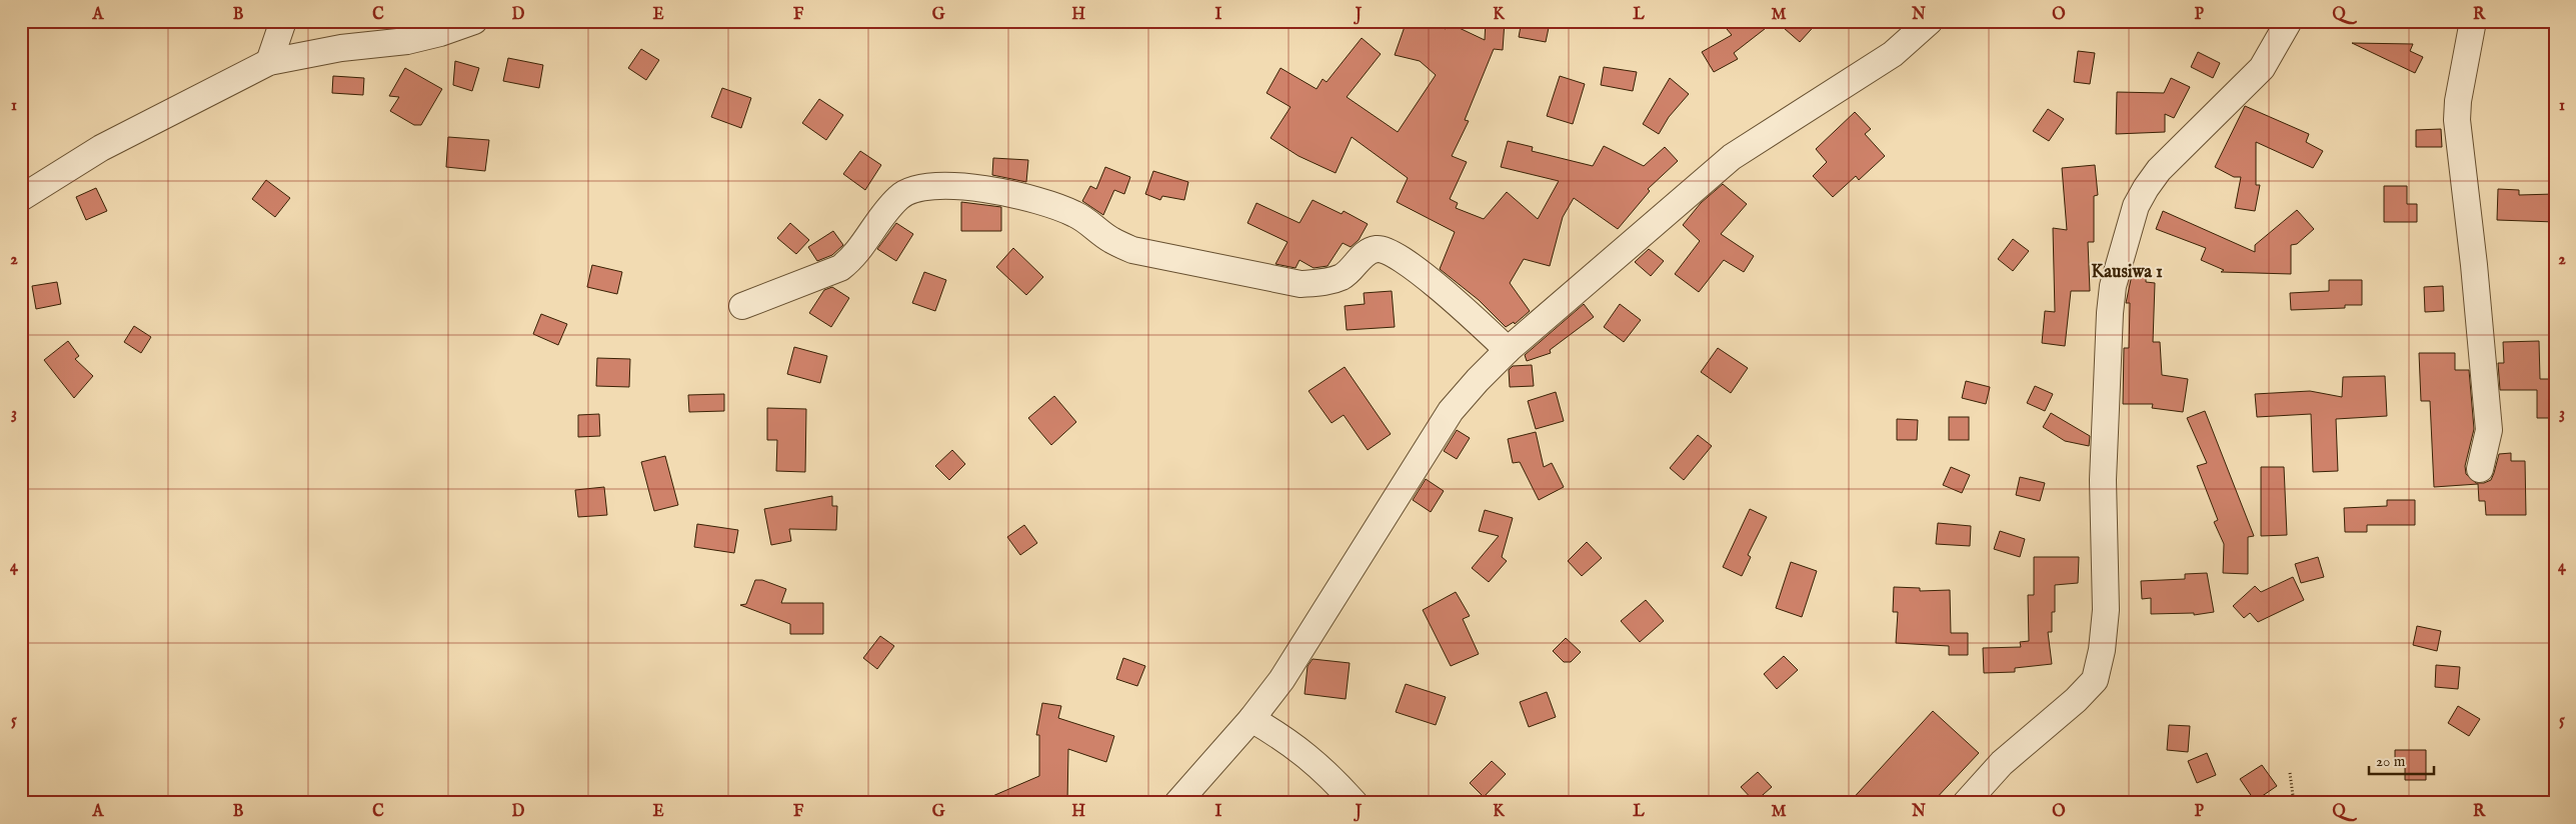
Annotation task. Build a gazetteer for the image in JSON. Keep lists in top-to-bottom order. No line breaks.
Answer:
{"districts":["Kausiwa 1"],"scale_bar":"20 m","grid":{"columns":["A","B","C","D","E","F","G","H","I","J","K","L","M","N","O","P","Q","R"],"rows":["1","2","3","4","5"]}}
